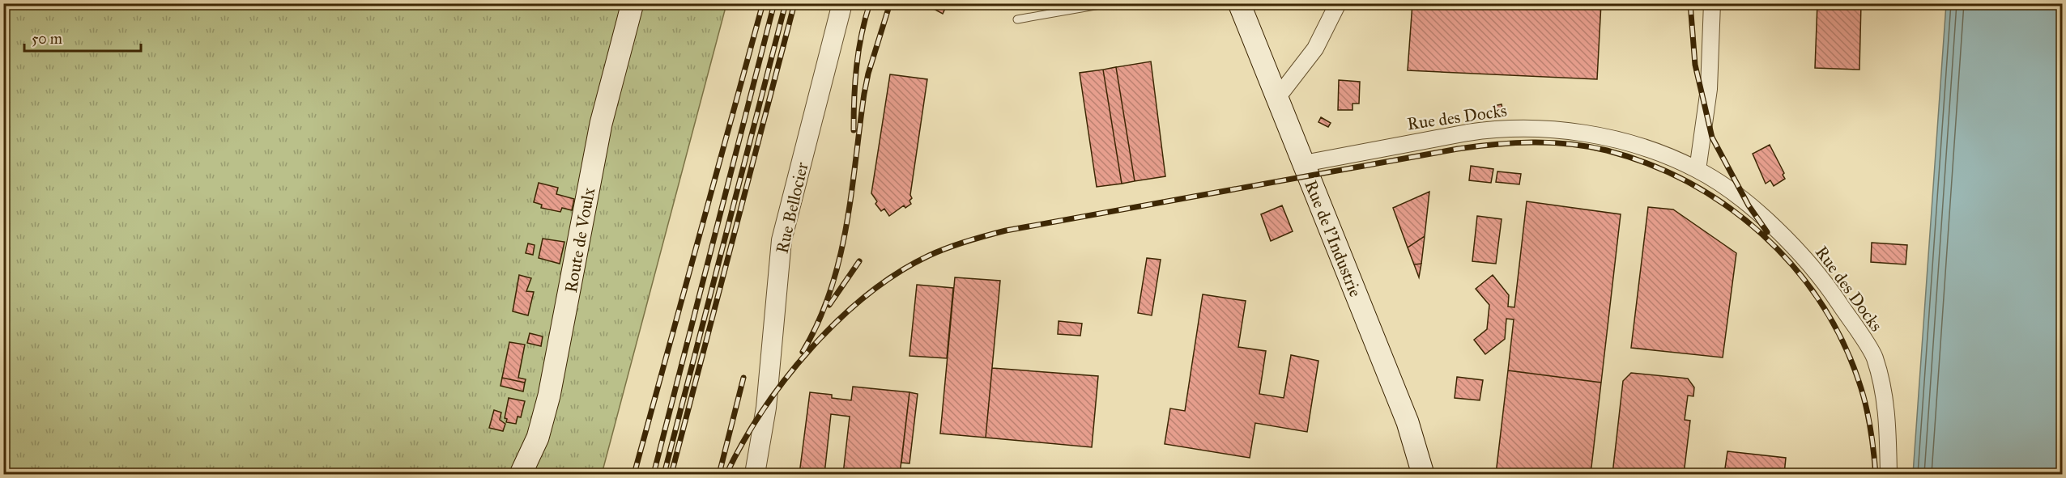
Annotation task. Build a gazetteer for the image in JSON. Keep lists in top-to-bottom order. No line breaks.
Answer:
{"streets":{"main road":["Rue de l'Industrie","Route de Voulx"],"street":["Rue des Docks","Rue Bellocier"]},"crossings":[["Rue des Docks","Rue de l'Industrie"]],"scale_bar":"50 m"}
